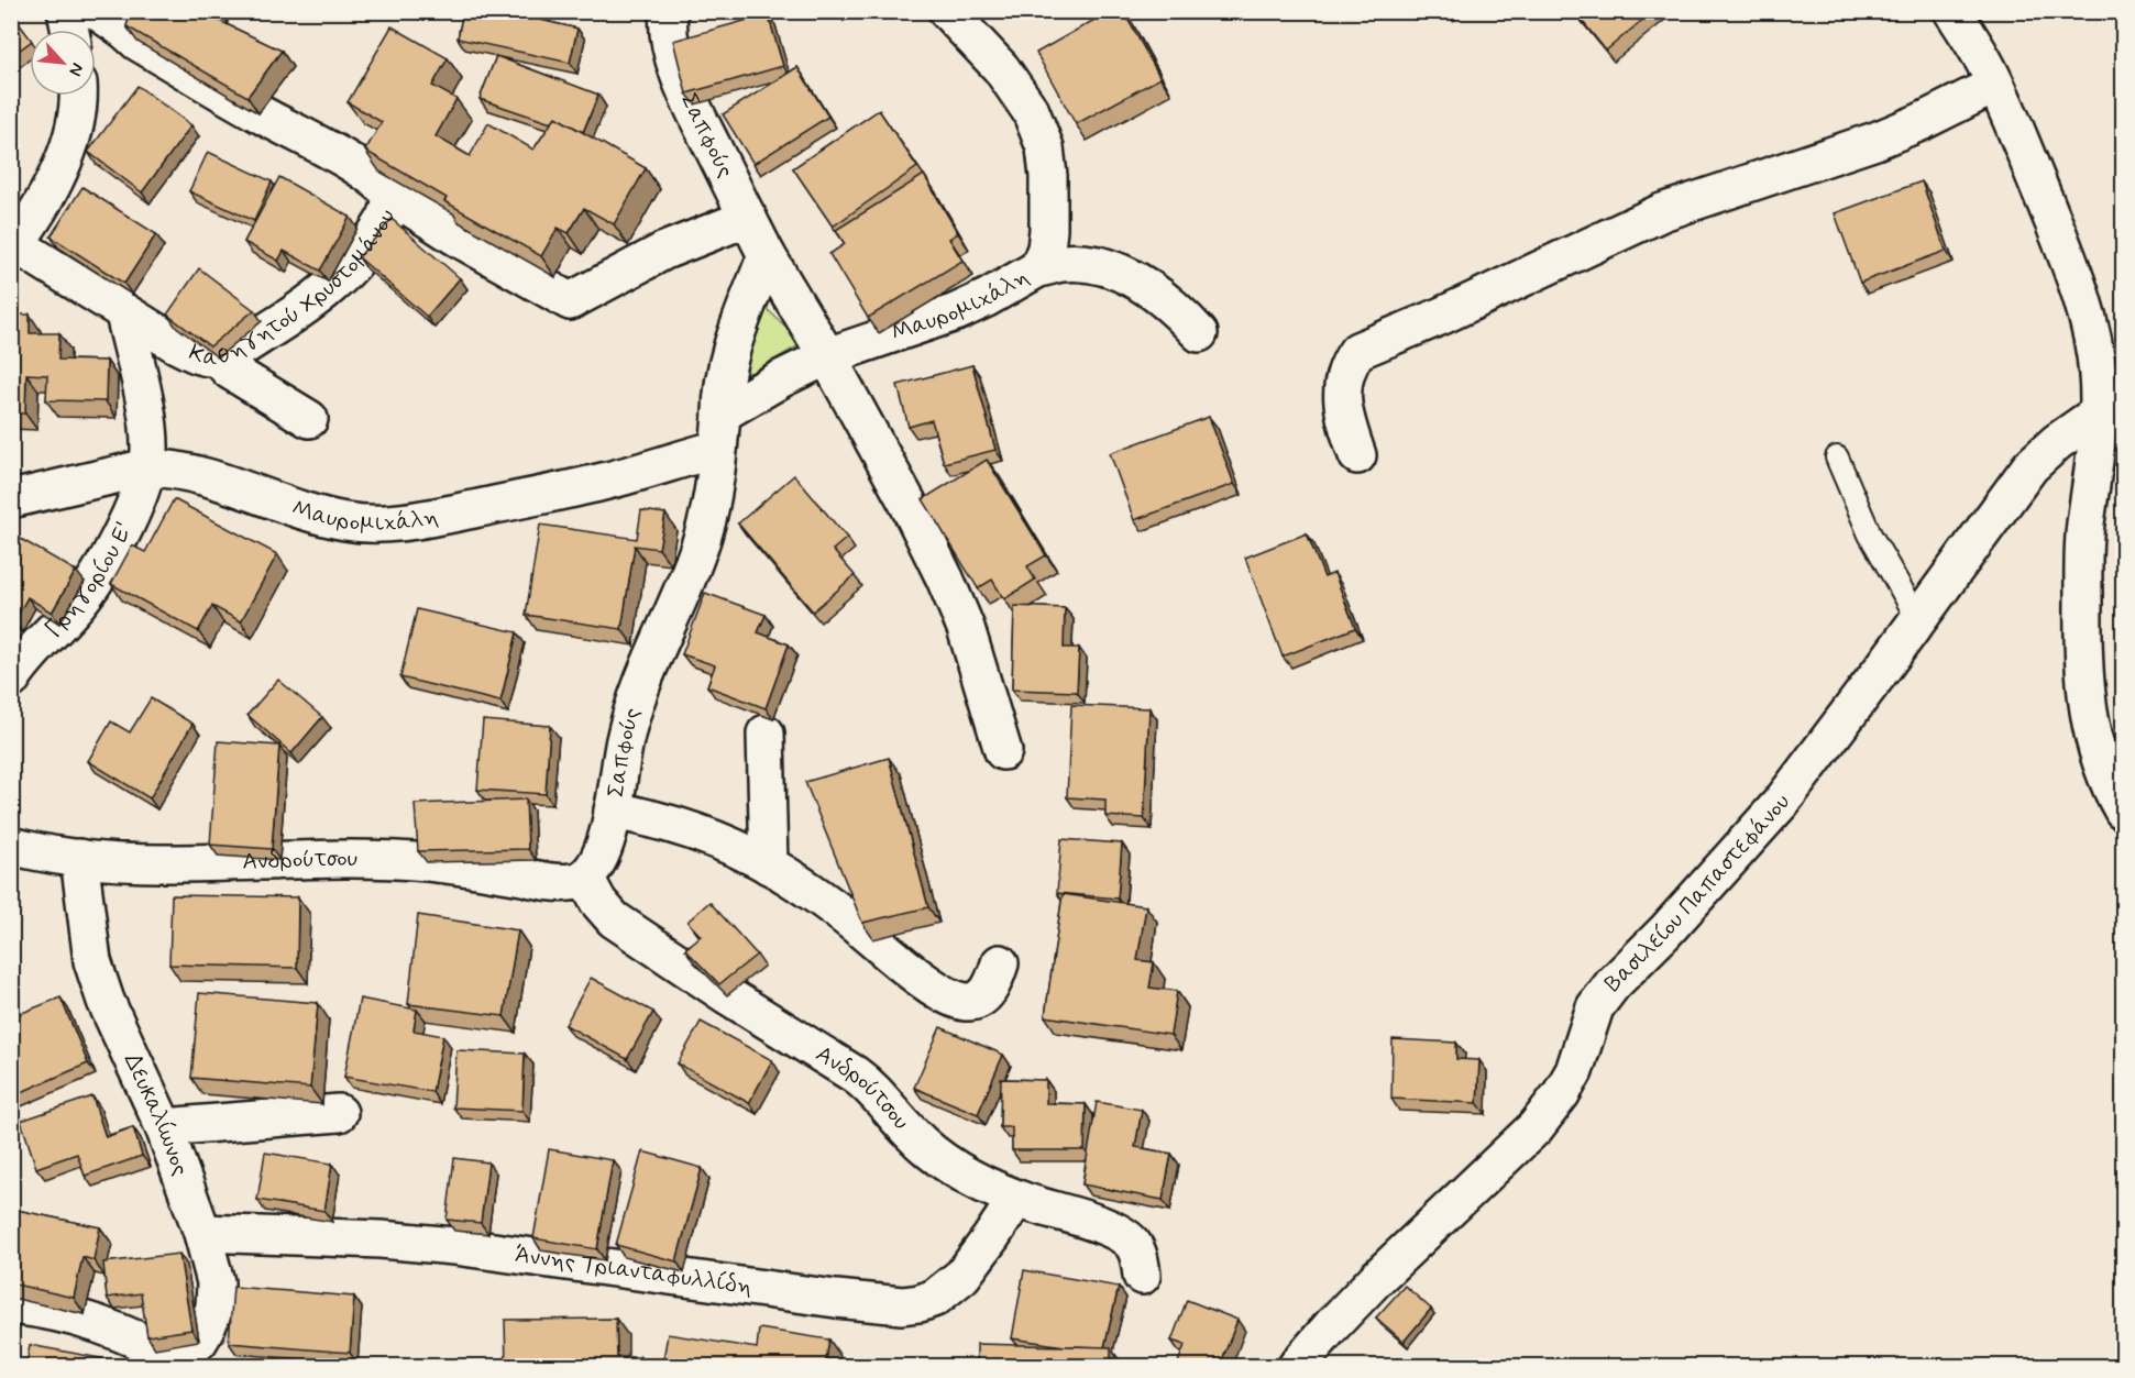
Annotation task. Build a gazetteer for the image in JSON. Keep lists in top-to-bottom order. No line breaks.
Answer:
{"streets":{"street":["Σαπφούς","Καθηγητού Χρυστομάνου","Μαυρομιχάλη","Γρηγορίου Ε'","Ανδρούτσου","Βασιλείου Παπαστεφάνου","Δευκαλίωνος","Άννης Τριανταφυλλίδη"]},"crossings":[["Σαπφούς","Μαυρομιχάλη"],["Καθηγητού Χρυστομάνου","Γρηγορίου Ε'"],["Μαυρομιχάλη","Γρηγορίου Ε'"],["Ανδρούτσου","Δευκαλίωνος"],["Ανδρούτσου","Άννης Τριανταφυλλίδη"],["Δευκαλίωνος","Άννης Τριανταφυλλίδη"]],"north":"bottom right"}
